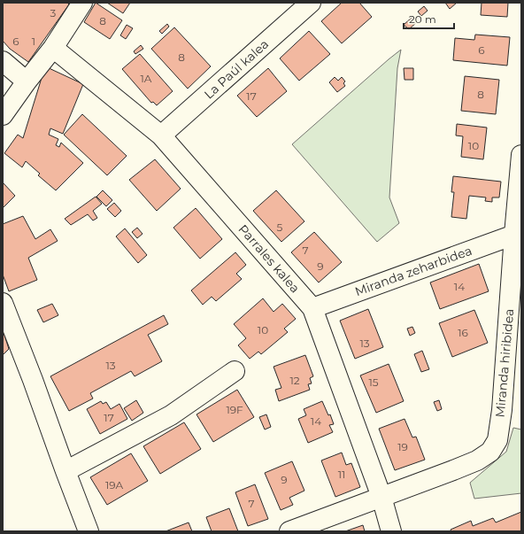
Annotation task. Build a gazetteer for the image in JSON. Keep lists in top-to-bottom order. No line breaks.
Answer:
{"streets":{"street":["La Paúl kalea","Parrales kalea","Miranda zeharbidea","Miranda hiribidea"]},"crossings":[["La Paúl kalea","Parrales kalea"],["Parrales kalea","Miranda zeharbidea"],["Parrales kalea","Miranda hiribidea"],["Miranda zeharbidea","Miranda hiribidea"]],"house_numbers":["3","8","6","1","6","8","1A","8","17","10","5","7","9","14","10","16","13","13","12","15","19F","17","14","19","11","9","19A","7"],"scale_bar":"20 m"}
